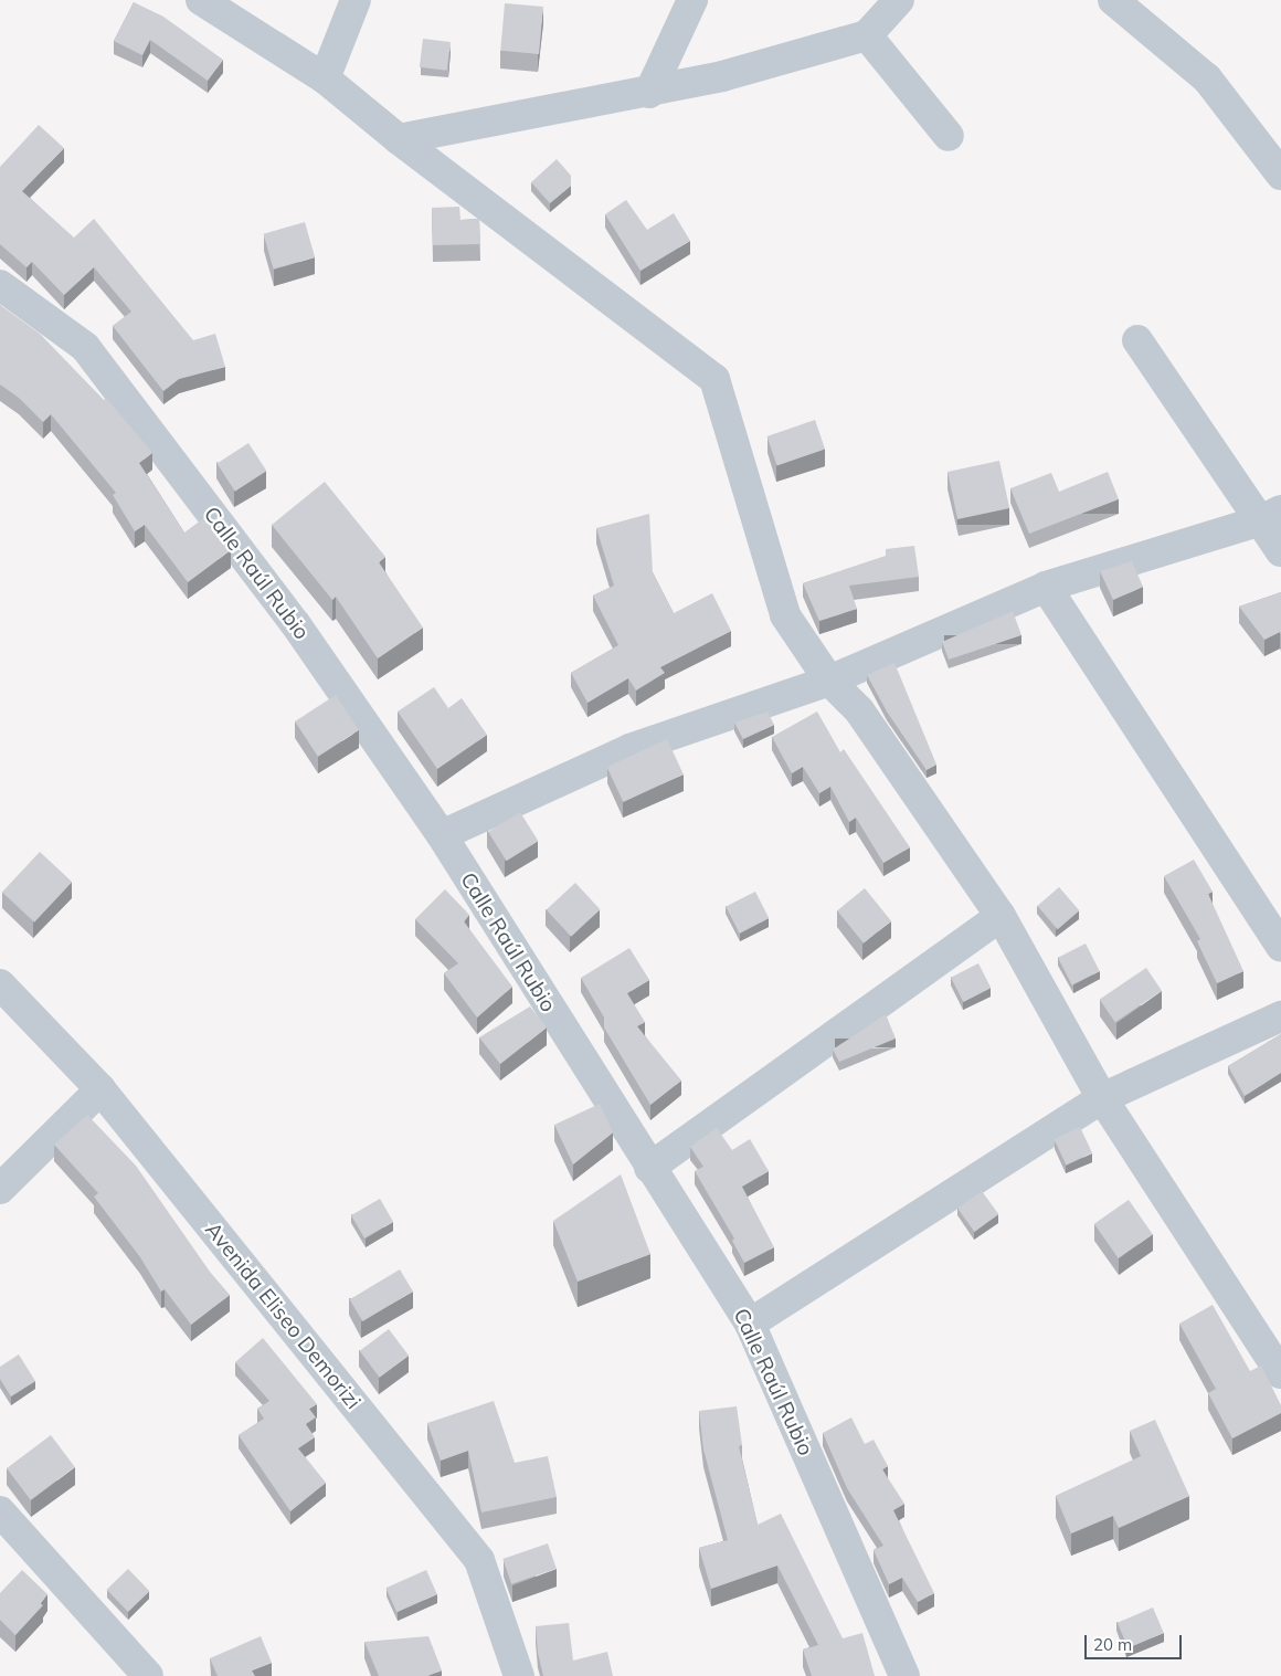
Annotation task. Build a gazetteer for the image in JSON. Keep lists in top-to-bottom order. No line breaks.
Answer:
{"streets":{"street":["Calle Raúl Rubio","Avenida Eliseo Demorizi"]},"scale_bar":"20 m"}
